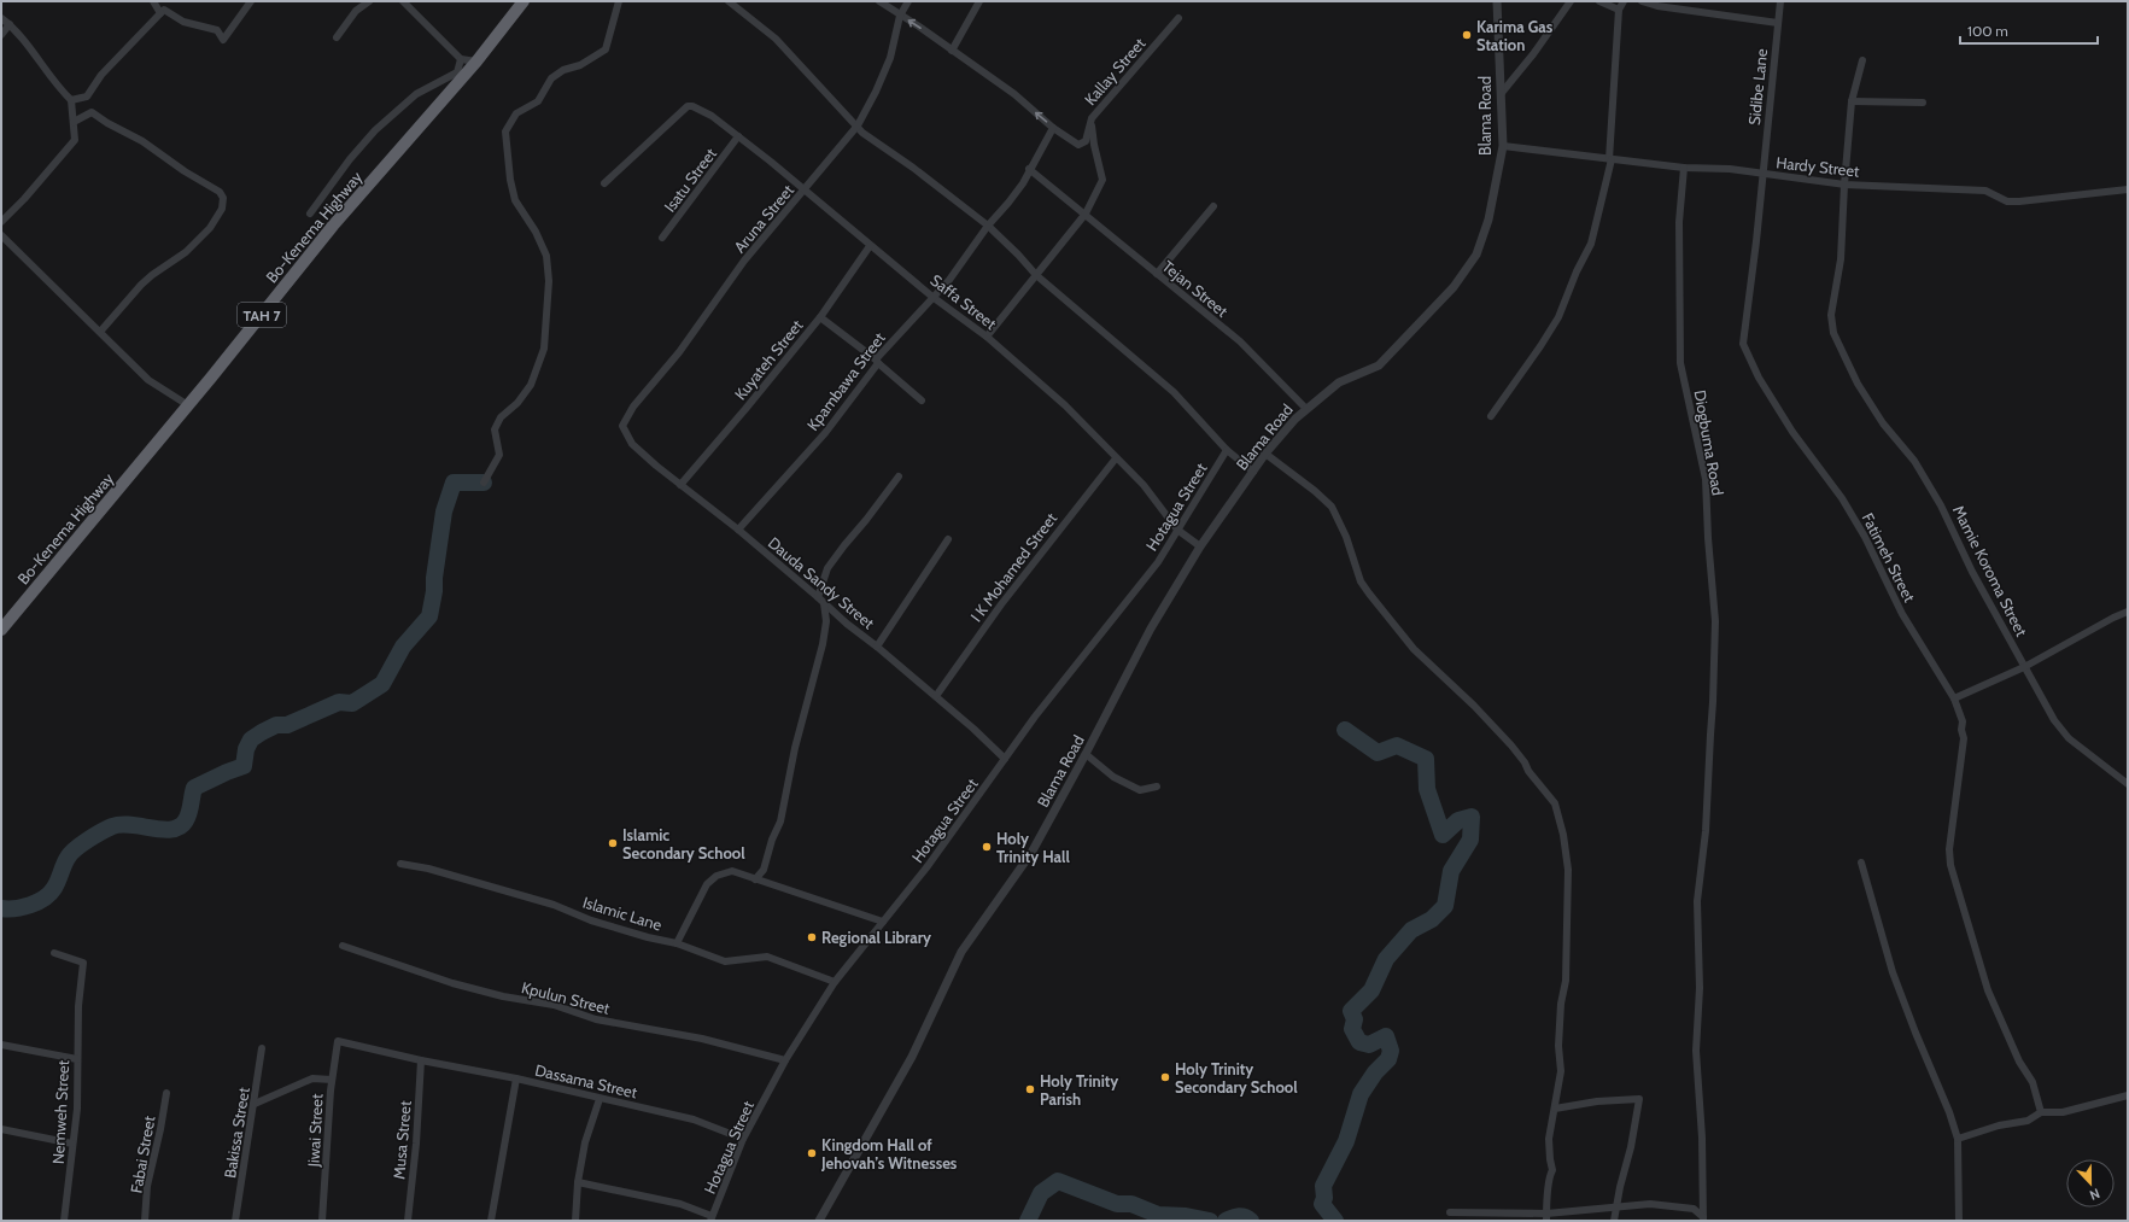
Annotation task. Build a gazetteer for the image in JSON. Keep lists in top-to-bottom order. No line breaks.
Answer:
{"streets":{"highway":["Bo-Kenema Highway","TAH 7"],"street":["Kallay Street","Sidibe Lane","Blama Road","Hardy Street","Isatu Street","Aruna Street","Tejan Street","Saffa Street","Kuyateh Street","Kpambawa Street","Diogbuma Road","Hotagua Street","Fatimeh Street","I K Mohamed Street","Mamie Koroma Street","Dauda Sandy Street","Islamic Lane","Kpulun Street","Dassama Street","Nemweh Street","Jiwai Street","Bakissa Street","Musa Street","Fabai Street"]},"crossings":[["Kallay Street","Kpambawa Street"],["Sidibe Lane","Hardy Street"],["Sidibe Lane","Fatimeh Street"],["Blama Road","Hardy Street"],["Blama Road","Tejan Street"],["Blama Road","Saffa Street"],["Hardy Street","Diogbuma Road"],["Hardy Street","Fatimeh Street"],["Hardy Street","Mamie Koroma Street"],["Isatu Street","Saffa Street"],["Aruna Street","Saffa Street"],["Aruna Street","Dauda Sandy Street"],["Tejan Street","Kpambawa Street"],["Saffa Street","Kuyateh Street"],["Saffa Street","Kpambawa Street"],["Saffa Street","Hotagua Street"],["Saffa Street","I K Mohamed Street"],["Kuyateh Street","Dauda Sandy Street"],["Kpambawa Street","Dauda Sandy Street"],["Hotagua Street","Dauda Sandy Street"],["Hotagua Street","Islamic Lane"],["Hotagua Street","Kpulun Street"],["Hotagua Street","Dassama Street"],["I K Mohamed Street","Dauda Sandy Street"],["Dassama Street","Jiwai Street"],["Dassama Street","Musa Street"]],"places":["Karima Gas Station","Islamic Secondary School","Holy Trinity Hall","Regional Library","Holy Trinity Secondary School","Holy Trinity Parish","Kingdom Hall of Jehovah’s Witnesses"],"scale_bar":"100 m","north":"bottom"}
